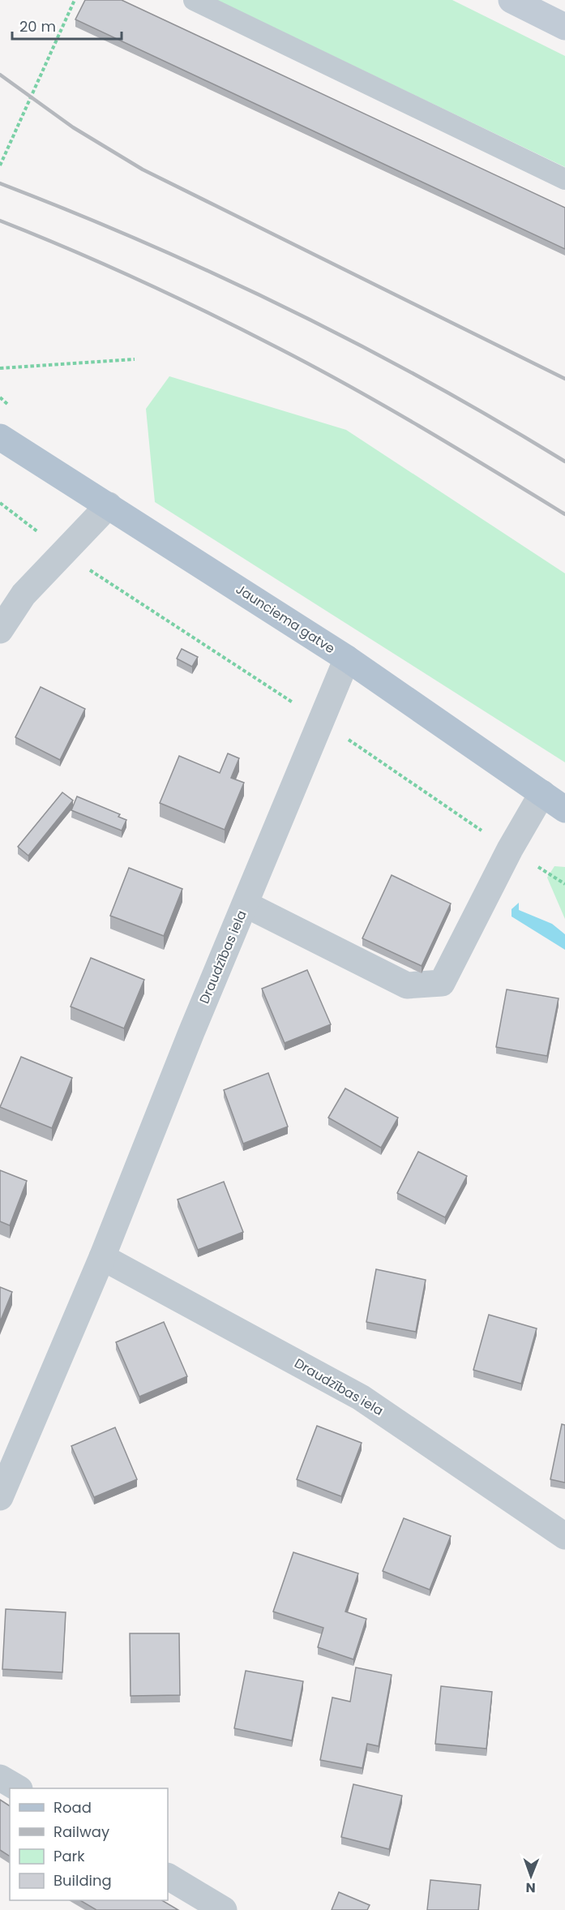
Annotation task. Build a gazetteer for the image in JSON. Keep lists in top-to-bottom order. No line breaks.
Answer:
{"streets":{"main road":["Jaunciema gatve"],"street":["Draudzības iela"]},"crossings":[["Jaunciema gatve","Draudzības iela"]],"legend":["Road","Railway","Park","Building"],"scale_bar":"20 m","north":"bottom"}
